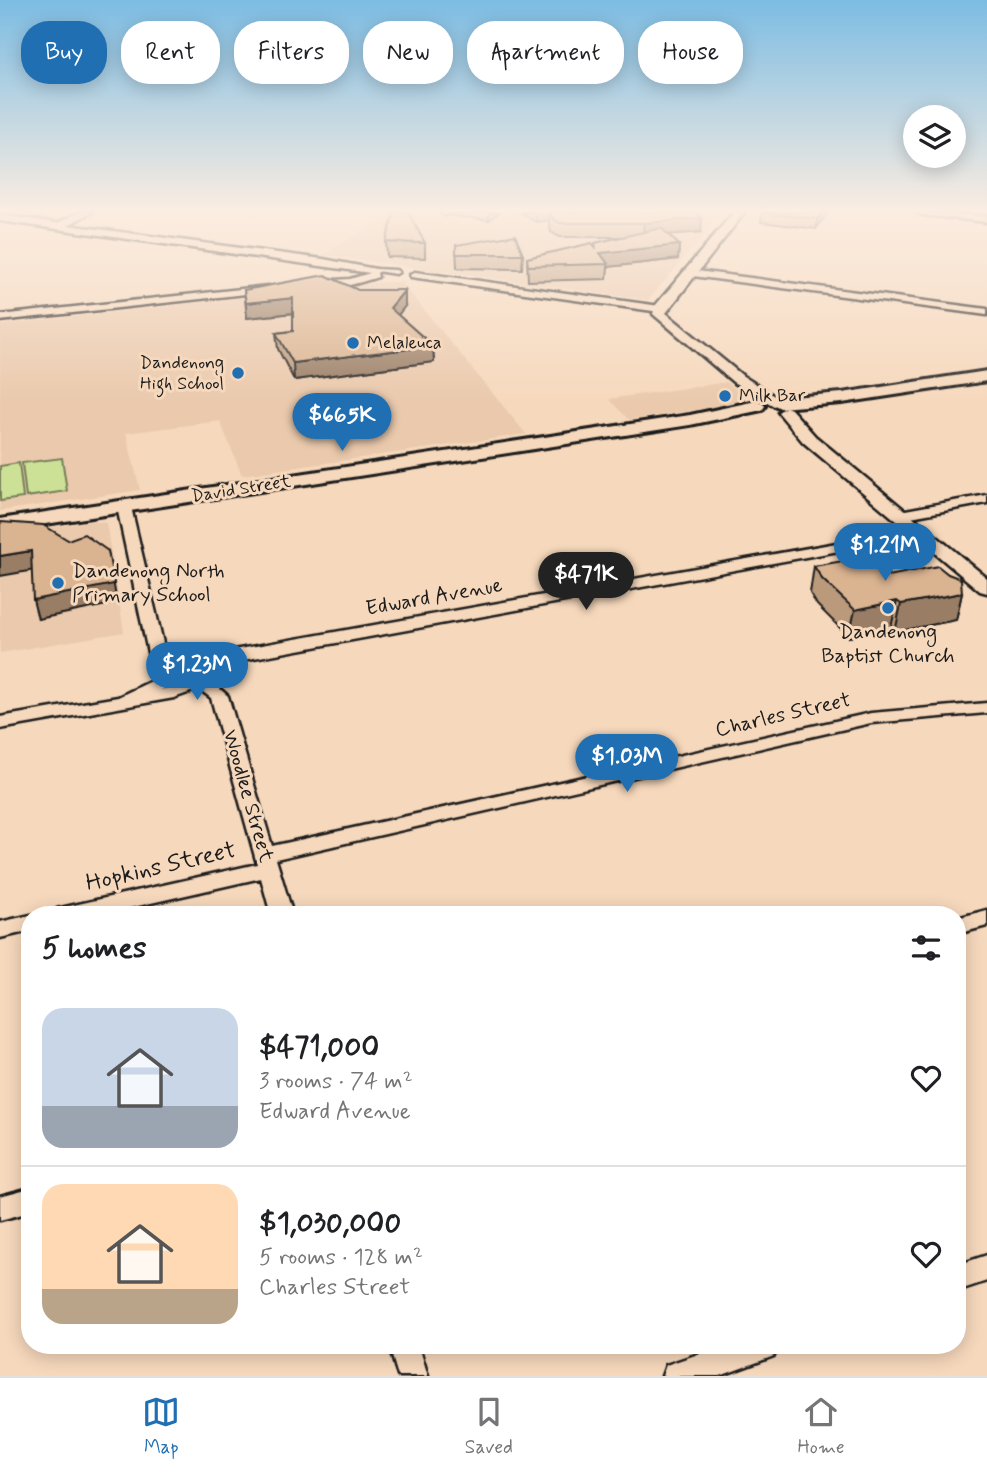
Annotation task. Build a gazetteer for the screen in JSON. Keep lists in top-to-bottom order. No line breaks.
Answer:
{"streets":{"main road":["David Street"],"street":["Edward Avenue","Charles Street","Woodlee Street","Hopkins Street"]},"crossings":[["David Street","Woodlee Street"],["Edward Avenue","Woodlee Street"],["Charles Street","Woodlee Street"],["Charles Street","Hopkins Street"],["Woodlee Street","Hopkins Street"]],"places":["Melaleuca","Dandenong High School","Milk Bar","Dandenong North Primary School","Dandenong Baptist Church"],"page":{"chip":["Buy","Rent","Filters","New","Apartment","House"],"price":["$665K","$1.21M","$471K","$1.23M","$1.03M"],"heading":"5 homes","list":[{"name":"$471,000","note":"3 rooms · 74 m² · Edward Avenue"},{"name":"$1,030,000","note":"5 rooms · 128 m² · Charles Street"}],"tabs":["Map","Saved","Home"]}}
